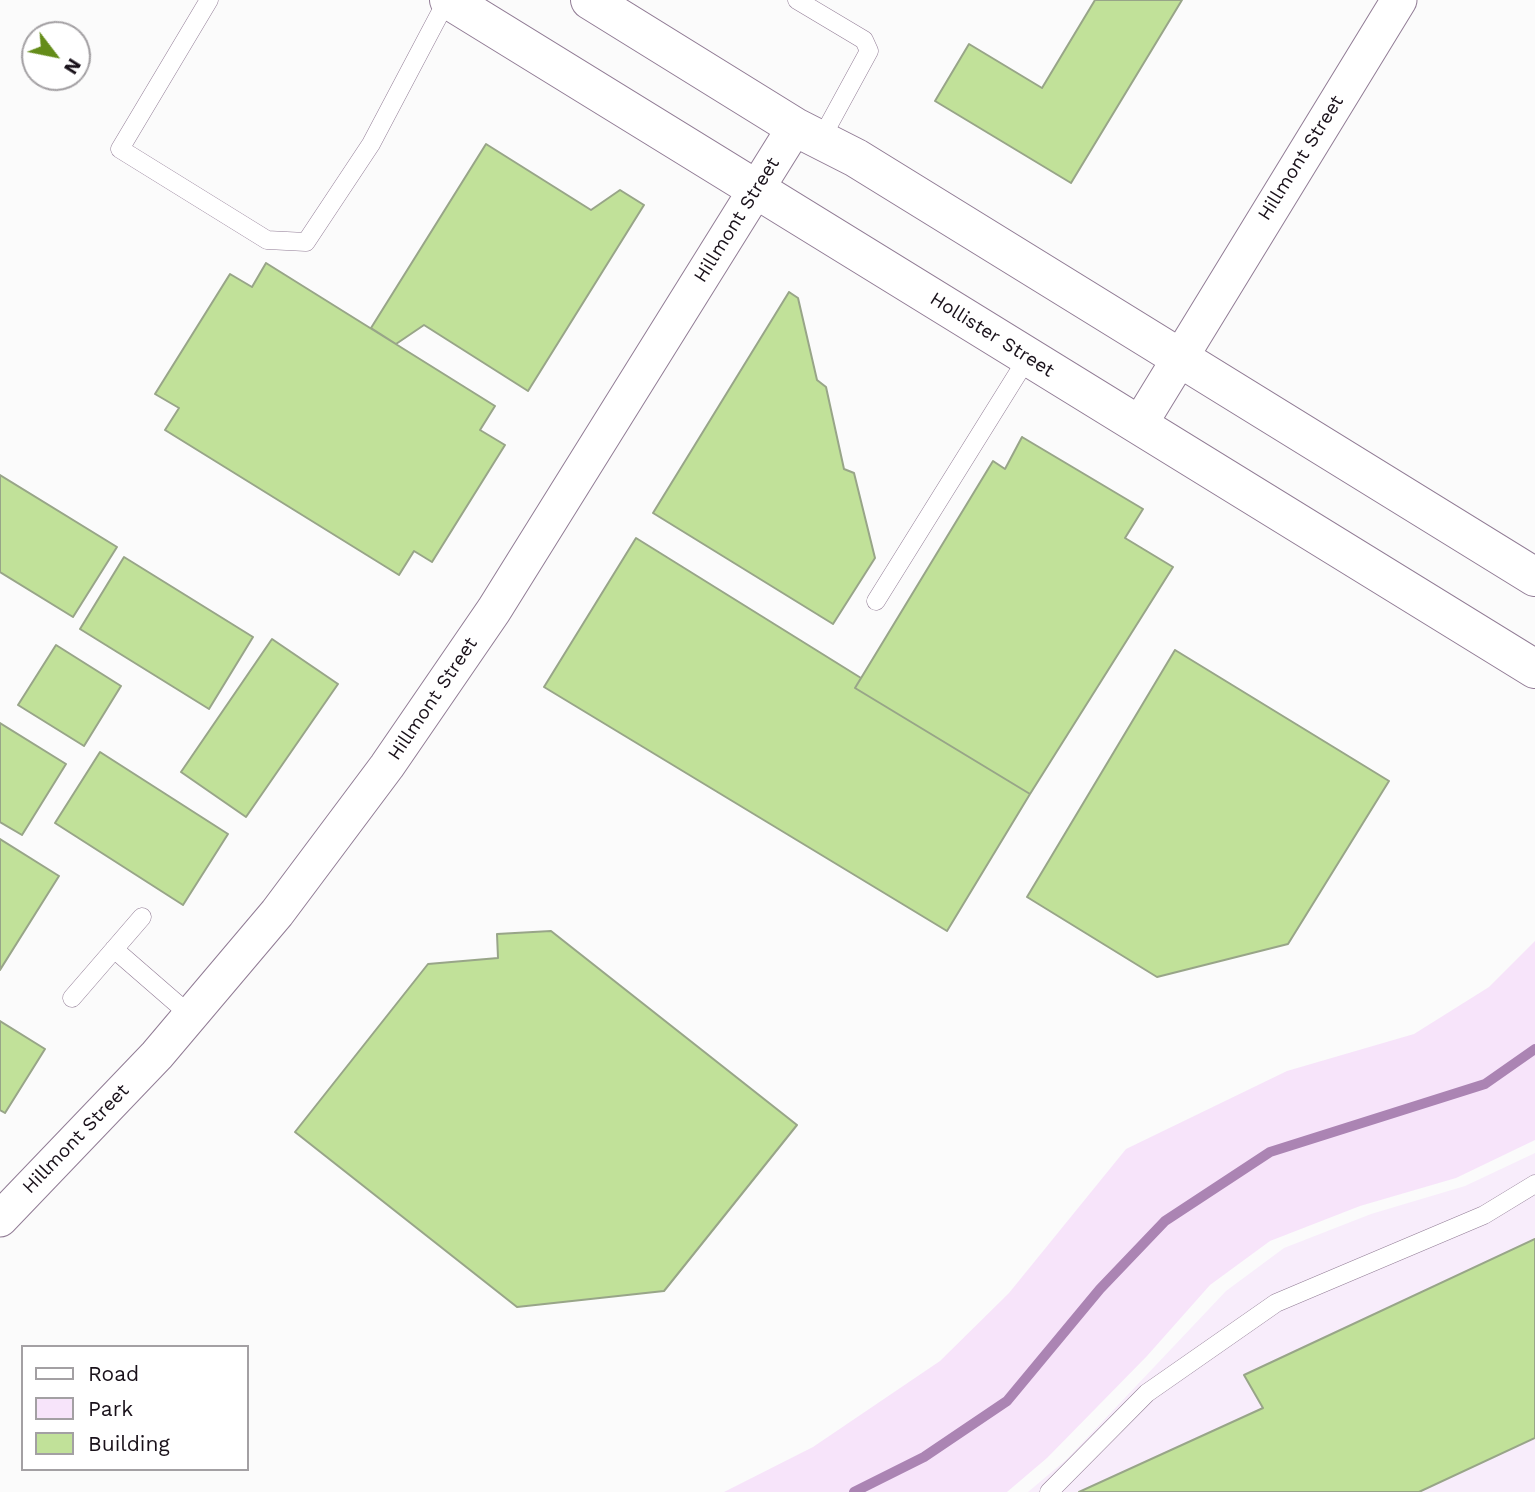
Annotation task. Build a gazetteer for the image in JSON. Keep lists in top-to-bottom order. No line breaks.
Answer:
{"streets":{"main road":["Hollister Street"],"street":["Hillmont Street"]},"crossings":[["Hillmont Street","Hollister Street"]],"legend":["Road","Park","Building"],"north":"bottom right"}
